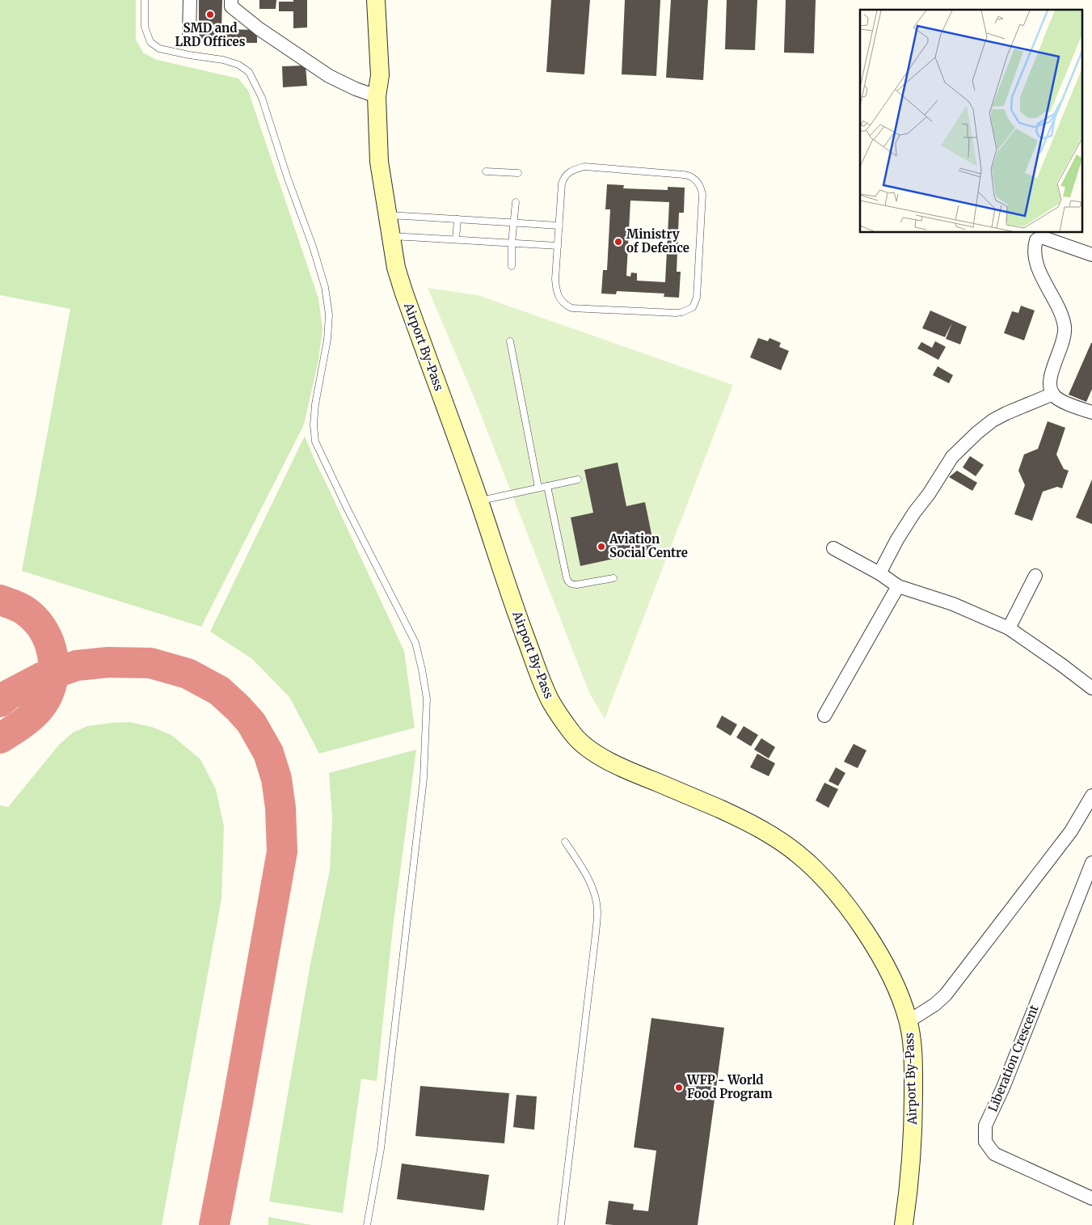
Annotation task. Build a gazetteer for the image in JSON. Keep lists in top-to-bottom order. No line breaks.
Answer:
{"streets":{"main road":["Airport By-Pass"],"street":["Liberation Crescent"]},"places":["SMD and LRD Offices","Ministry of Defence","Aviation Social Centre","WFP - World Food Program"]}
